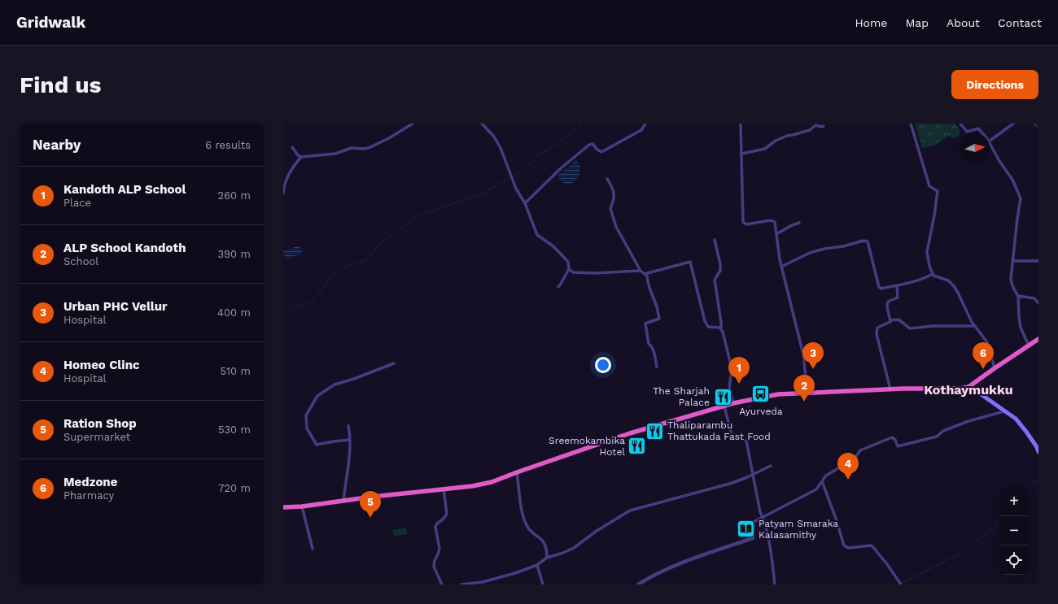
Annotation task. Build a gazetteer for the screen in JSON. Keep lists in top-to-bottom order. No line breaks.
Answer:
{"districts":["Kothaymukku"],"places":{"bus stop":["Ayurveda"],"restaurant":["The Sharjah Palace","Thaliparambu Thattukada Fast Food","Sreemokambika Hotel"],"library":["Patyam Smaraka Kalasamithy"]},"north":"right","page":{"header":"Gridwalk","nav":["Home","Map","About","Contact"],"buttons":"Directions","title":"Find us","heading":["Nearby","6 results"],"list":[{"mark":"1","name":"Kandoth ALP School","note":"Place","value":"260 m"},{"mark":"2","name":"ALP School Kandoth","note":"School","value":"390 m"},{"mark":"3","name":"Urban PHC Vellur","note":"Hospital","value":"400 m"},{"mark":"4","name":"Homeo Clinc","note":"Hospital","value":"510 m"},{"mark":"5","name":"Ration Shop","note":"Supermarket","value":"530 m"},{"mark":"6","name":"Medzone","note":"Pharmacy","value":"720 m"}],"pins":["3","6","1","2","4","5"],"map_buttons":["+","−"]}}
